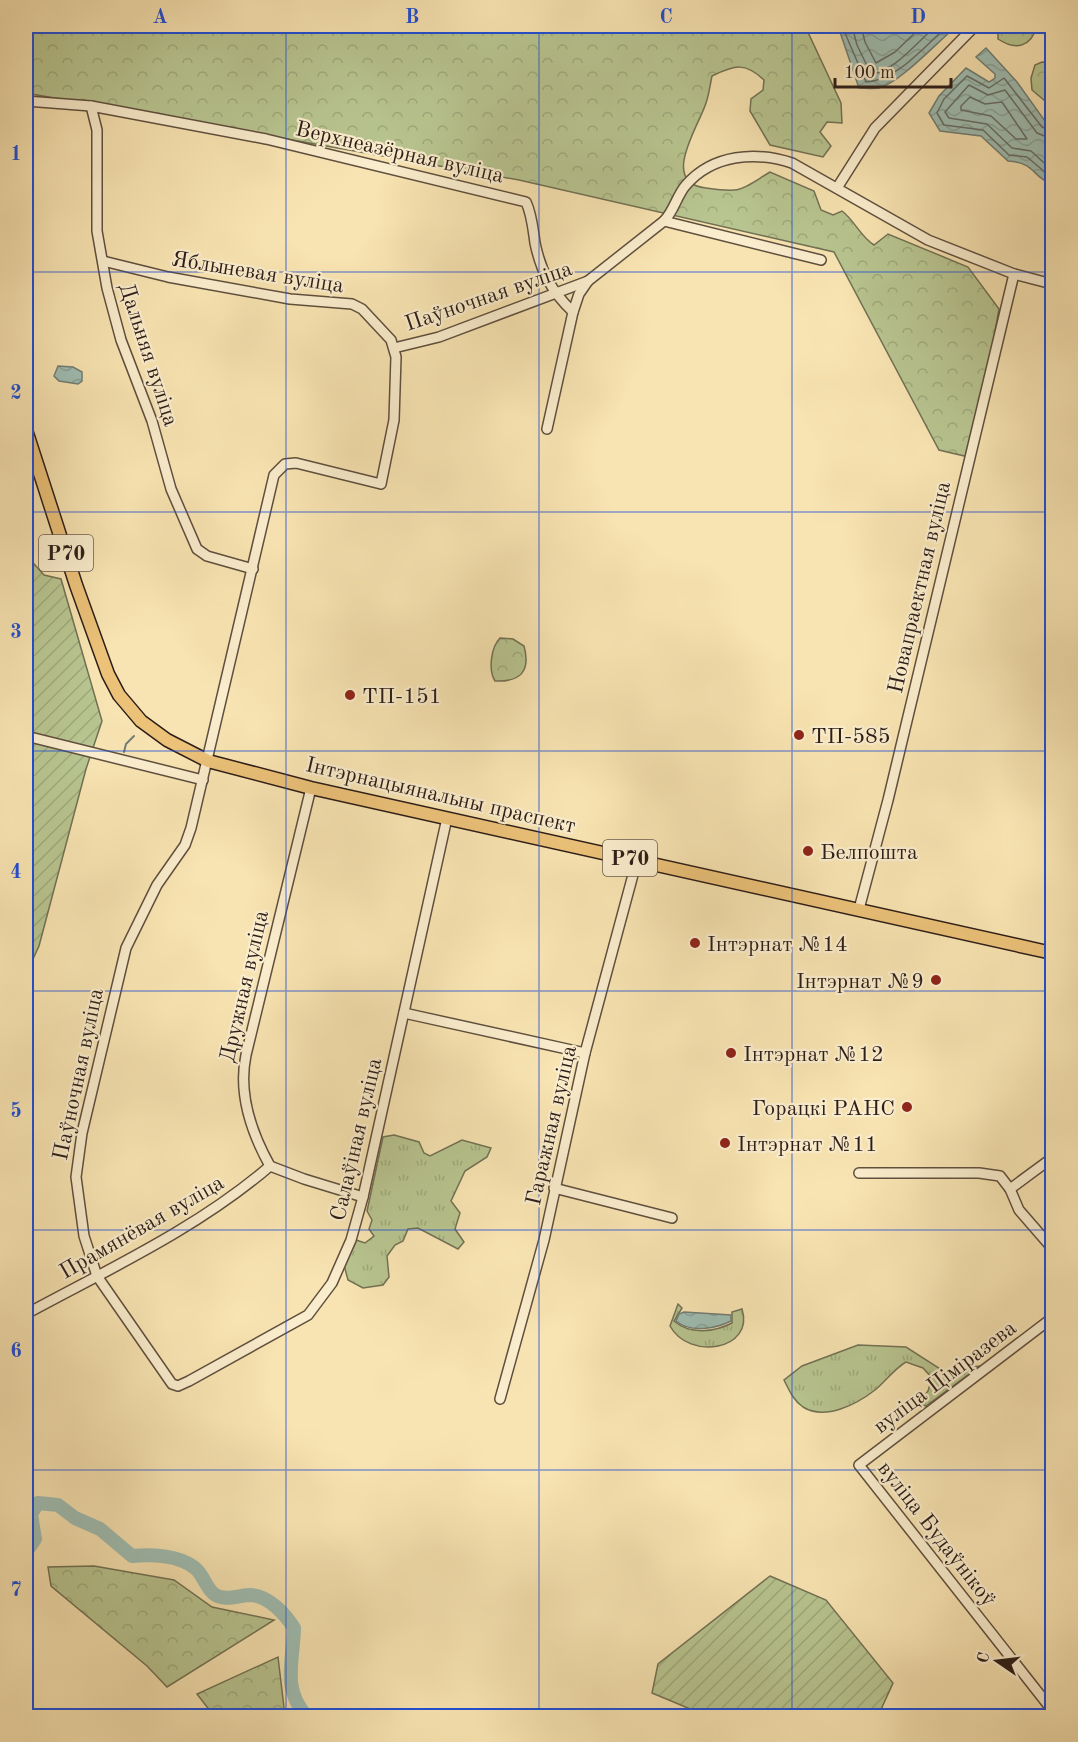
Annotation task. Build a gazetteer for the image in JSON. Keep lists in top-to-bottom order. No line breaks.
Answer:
{"streets":{"main road":["Р70","Інтэрнацыянальны праспект"],"street":["Верхнеазёрная вуліца","Яблыневая вуліца","Паўночная вуліца","Дальняя вуліца","Новапраектная вуліца","Дружная вуліца","Гаражная вуліца","Салаўіная вуліца","Прамянёвая вуліца","вуліца Ціміразева","вуліца Будаўнікоў"]},"crossings":[["Верхнеазёрная вуліца","Паўночная вуліца"],["Верхнеазёрная вуліца","Дальняя вуліца"],["Яблыневая вуліца","Паўночная вуліца"],["Яблыневая вуліца","Дальняя вуліца"],["Паўночная вуліца","Р70"],["Паўночная вуліца","Новапраектная вуліца"],["Паўночная вуліца","Інтэрнацыянальны праспект"],["Паўночная вуліца","Салаўіная вуліца"],["Паўночная вуліца","Прамянёвая вуліца"],["Р70","Інтэрнацыянальны праспект"],["Новапраектная вуліца","Інтэрнацыянальны праспект"],["Інтэрнацыянальны праспект","Дружная вуліца"],["Інтэрнацыянальны праспект","Гаражная вуліца"],["Інтэрнацыянальны праспект","Салаўіная вуліца"],["Дружная вуліца","Прамянёвая вуліца"],["вуліца Ціміразева","вуліца Будаўнікоў"]],"places":["ТП-151","ТП-585","Белпошта","Інтэрнат №14","Інтэрнат №9","Інтэрнат №12","Горацкі РАНС","Інтэрнат №11"],"scale_bar":"100 m","north":"left","grid":{"columns":["A","B","C","D"],"rows":["1","2","3","4","5","6","7"]}}
